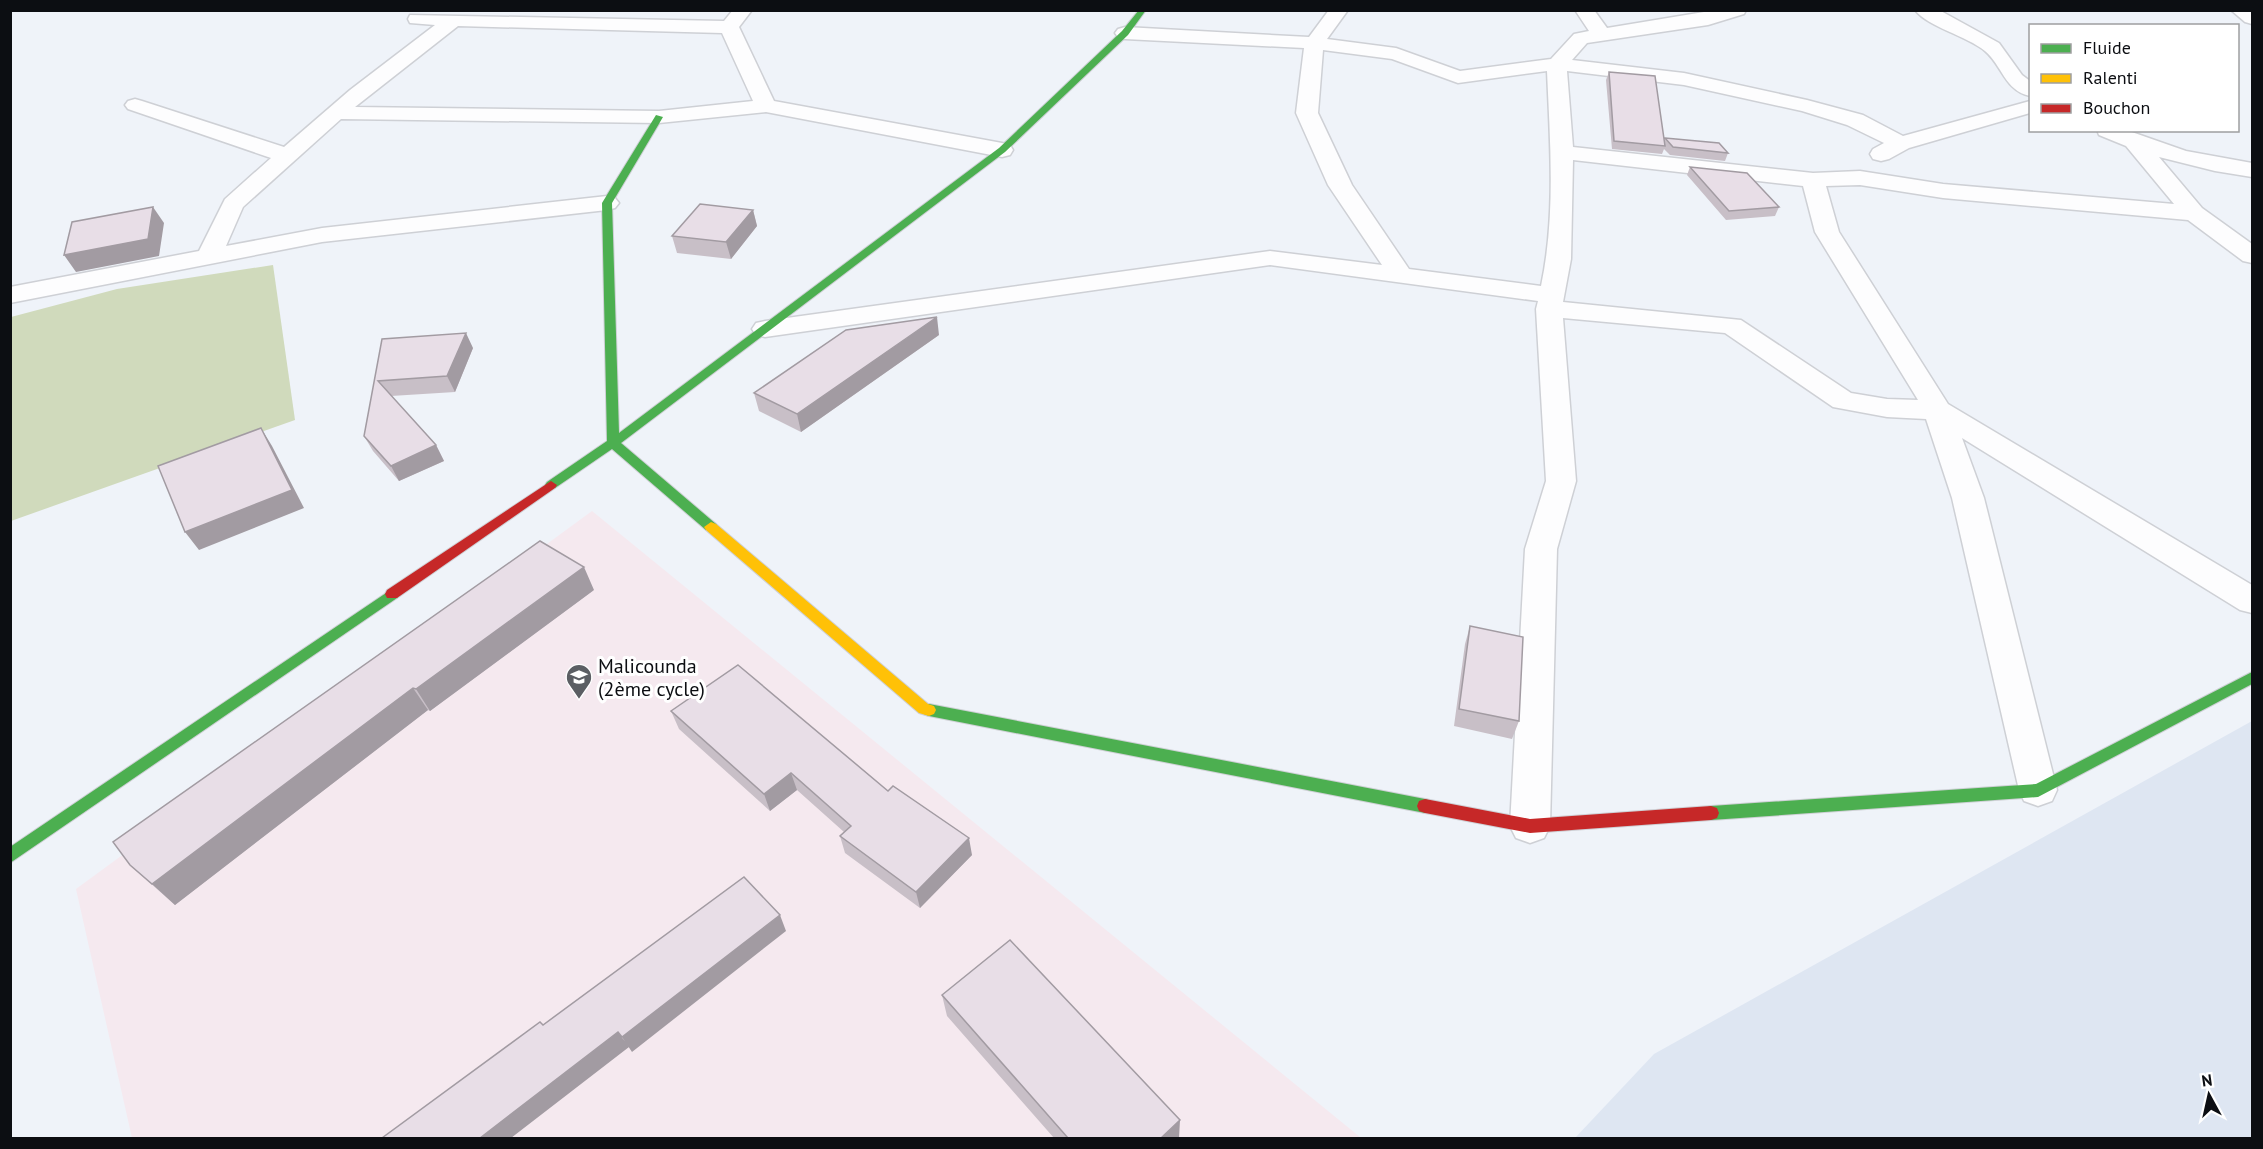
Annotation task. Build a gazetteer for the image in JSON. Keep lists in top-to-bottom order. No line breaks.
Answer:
{"places":{"school or university":["Malicounda (2ème cycle)"]},"legend":["Fluide","Ralenti","Bouchon"],"north":"top"}
